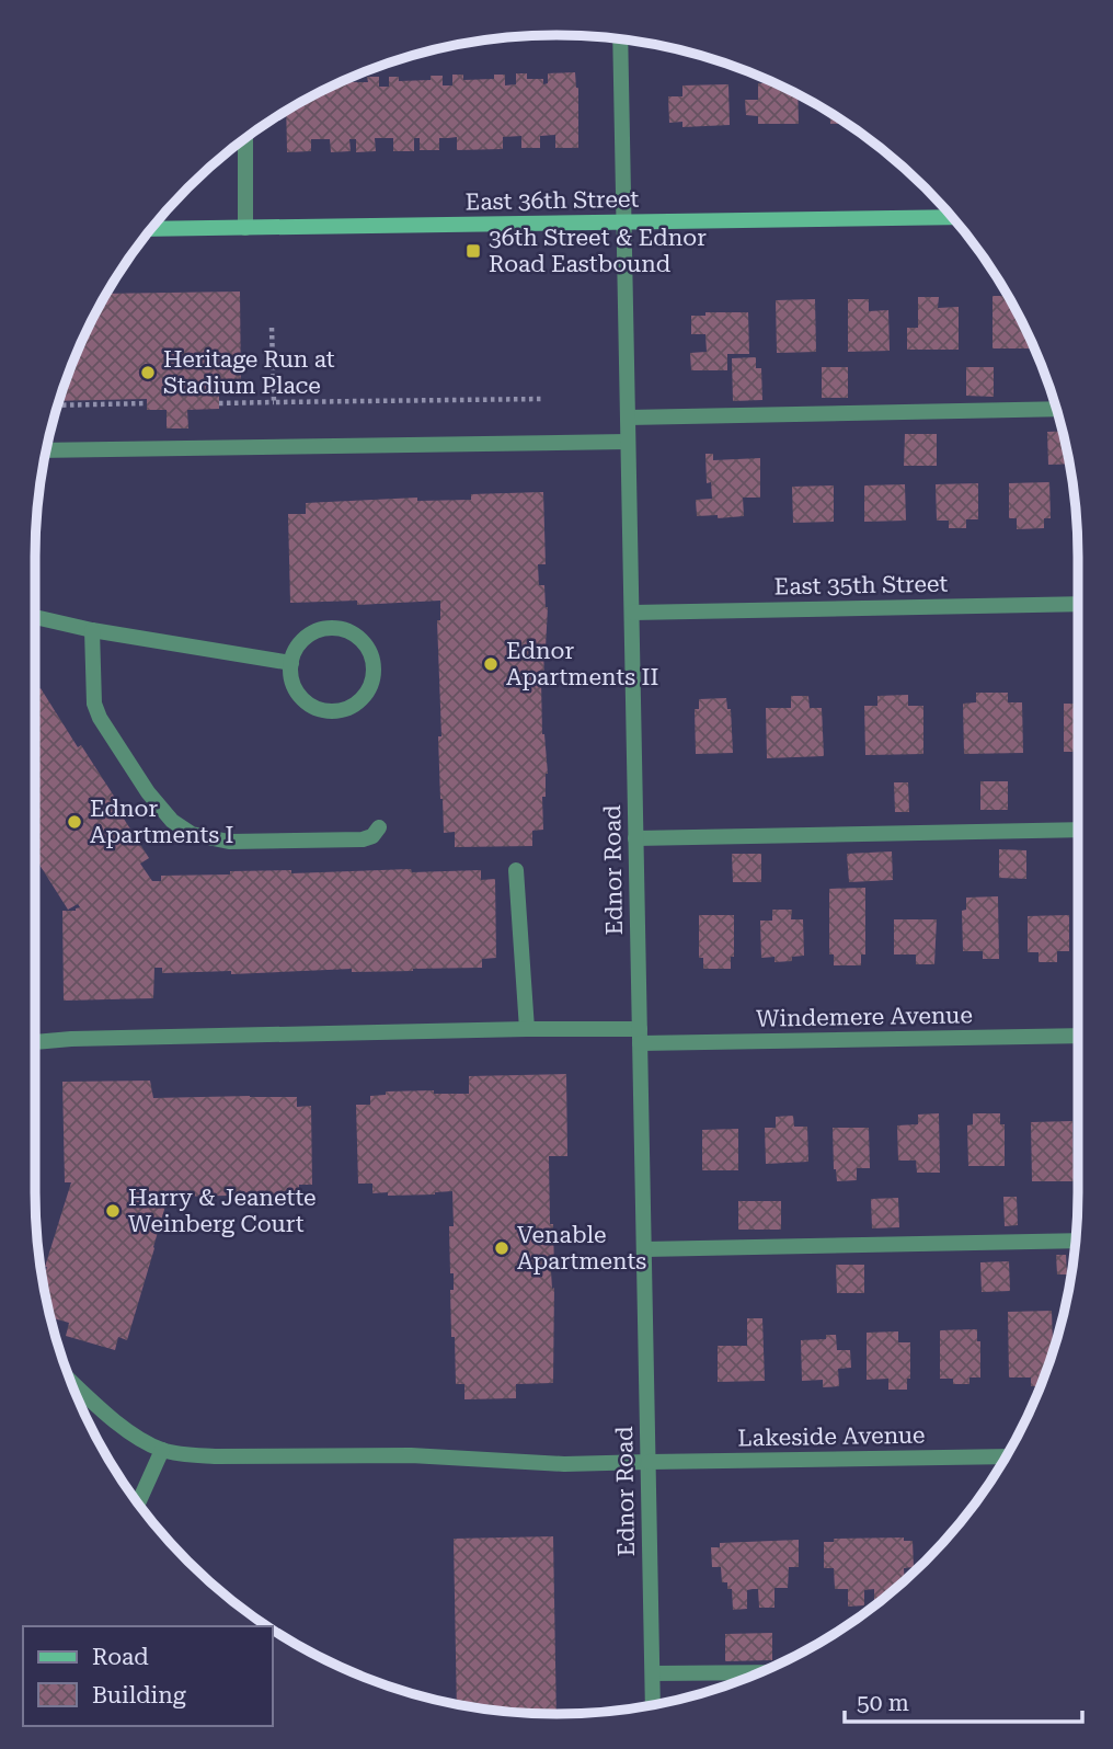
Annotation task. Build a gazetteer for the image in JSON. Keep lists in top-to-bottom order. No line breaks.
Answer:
{"streets":{"street":["East 36th Street","East 35th Street","Ednor Road","Windemere Avenue","Lakeside Avenue"]},"crossings":[["East 36th Street","Ednor Road"],["East 35th Street","Ednor Road"],["Ednor Road","Windemere Avenue"],["Ednor Road","Lakeside Avenue"]],"places":{"transit":["36th Street & Ednor Road Eastbound"],"other":["Heritage Run at Stadium Place","Ednor Apartments II","Ednor Apartments I","Harry & Jeanette Weinberg Court","Venable Apartments"]},"legend":["Road","Building"],"scale_bar":"50 m"}
